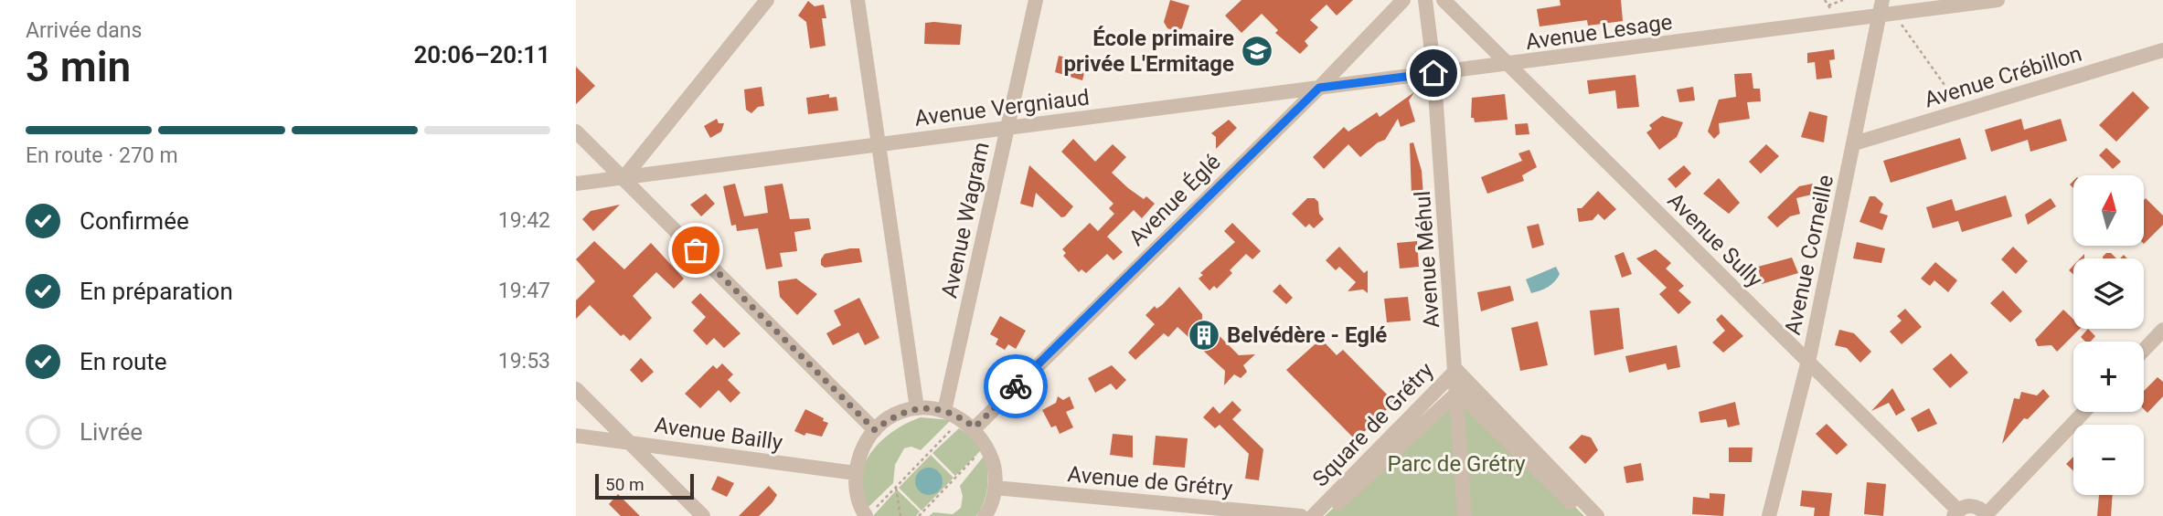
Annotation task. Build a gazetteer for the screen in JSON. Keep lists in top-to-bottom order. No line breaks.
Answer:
{"streets":{"street":["Avenue Lesage","Avenue Crébillon","Avenue Vergniaud","Avenue Églé","Avenue Wagram","Avenue Sully","Avenue Corneille","Avenue Méhul","Square de Grétry","Avenue Bailly","Avenue de Grétry"]},"crossings":[["Avenue Lesage","Avenue Vergniaud"],["Avenue Lesage","Avenue Sully"],["Avenue Lesage","Avenue Corneille"],["Avenue Lesage","Avenue Méhul"],["Avenue Crébillon","Avenue Corneille"],["Avenue Vergniaud","Avenue Églé"],["Avenue Vergniaud","Avenue Wagram"],["Avenue Vergniaud","Avenue Méhul"],["Avenue Sully","Avenue Corneille"],["Avenue Méhul","Square de Grétry"]],"parks":["Parc de Grétry"],"places":{"school or university":["École primaire privée L'Ermitage"],"building":["Belvédère - Eglé"]},"scale_bar":"50 m","north":"top","page":{"heading":["3 min","Arrivée dans","20:06–20:11"],"bar":"En route · 270 m","map_buttons":["+","−"],"list":[["Confirmée","19:42"],["En préparation","19:47"],["En route","19:53"],"Livrée"],"scale":"50 m"}}
